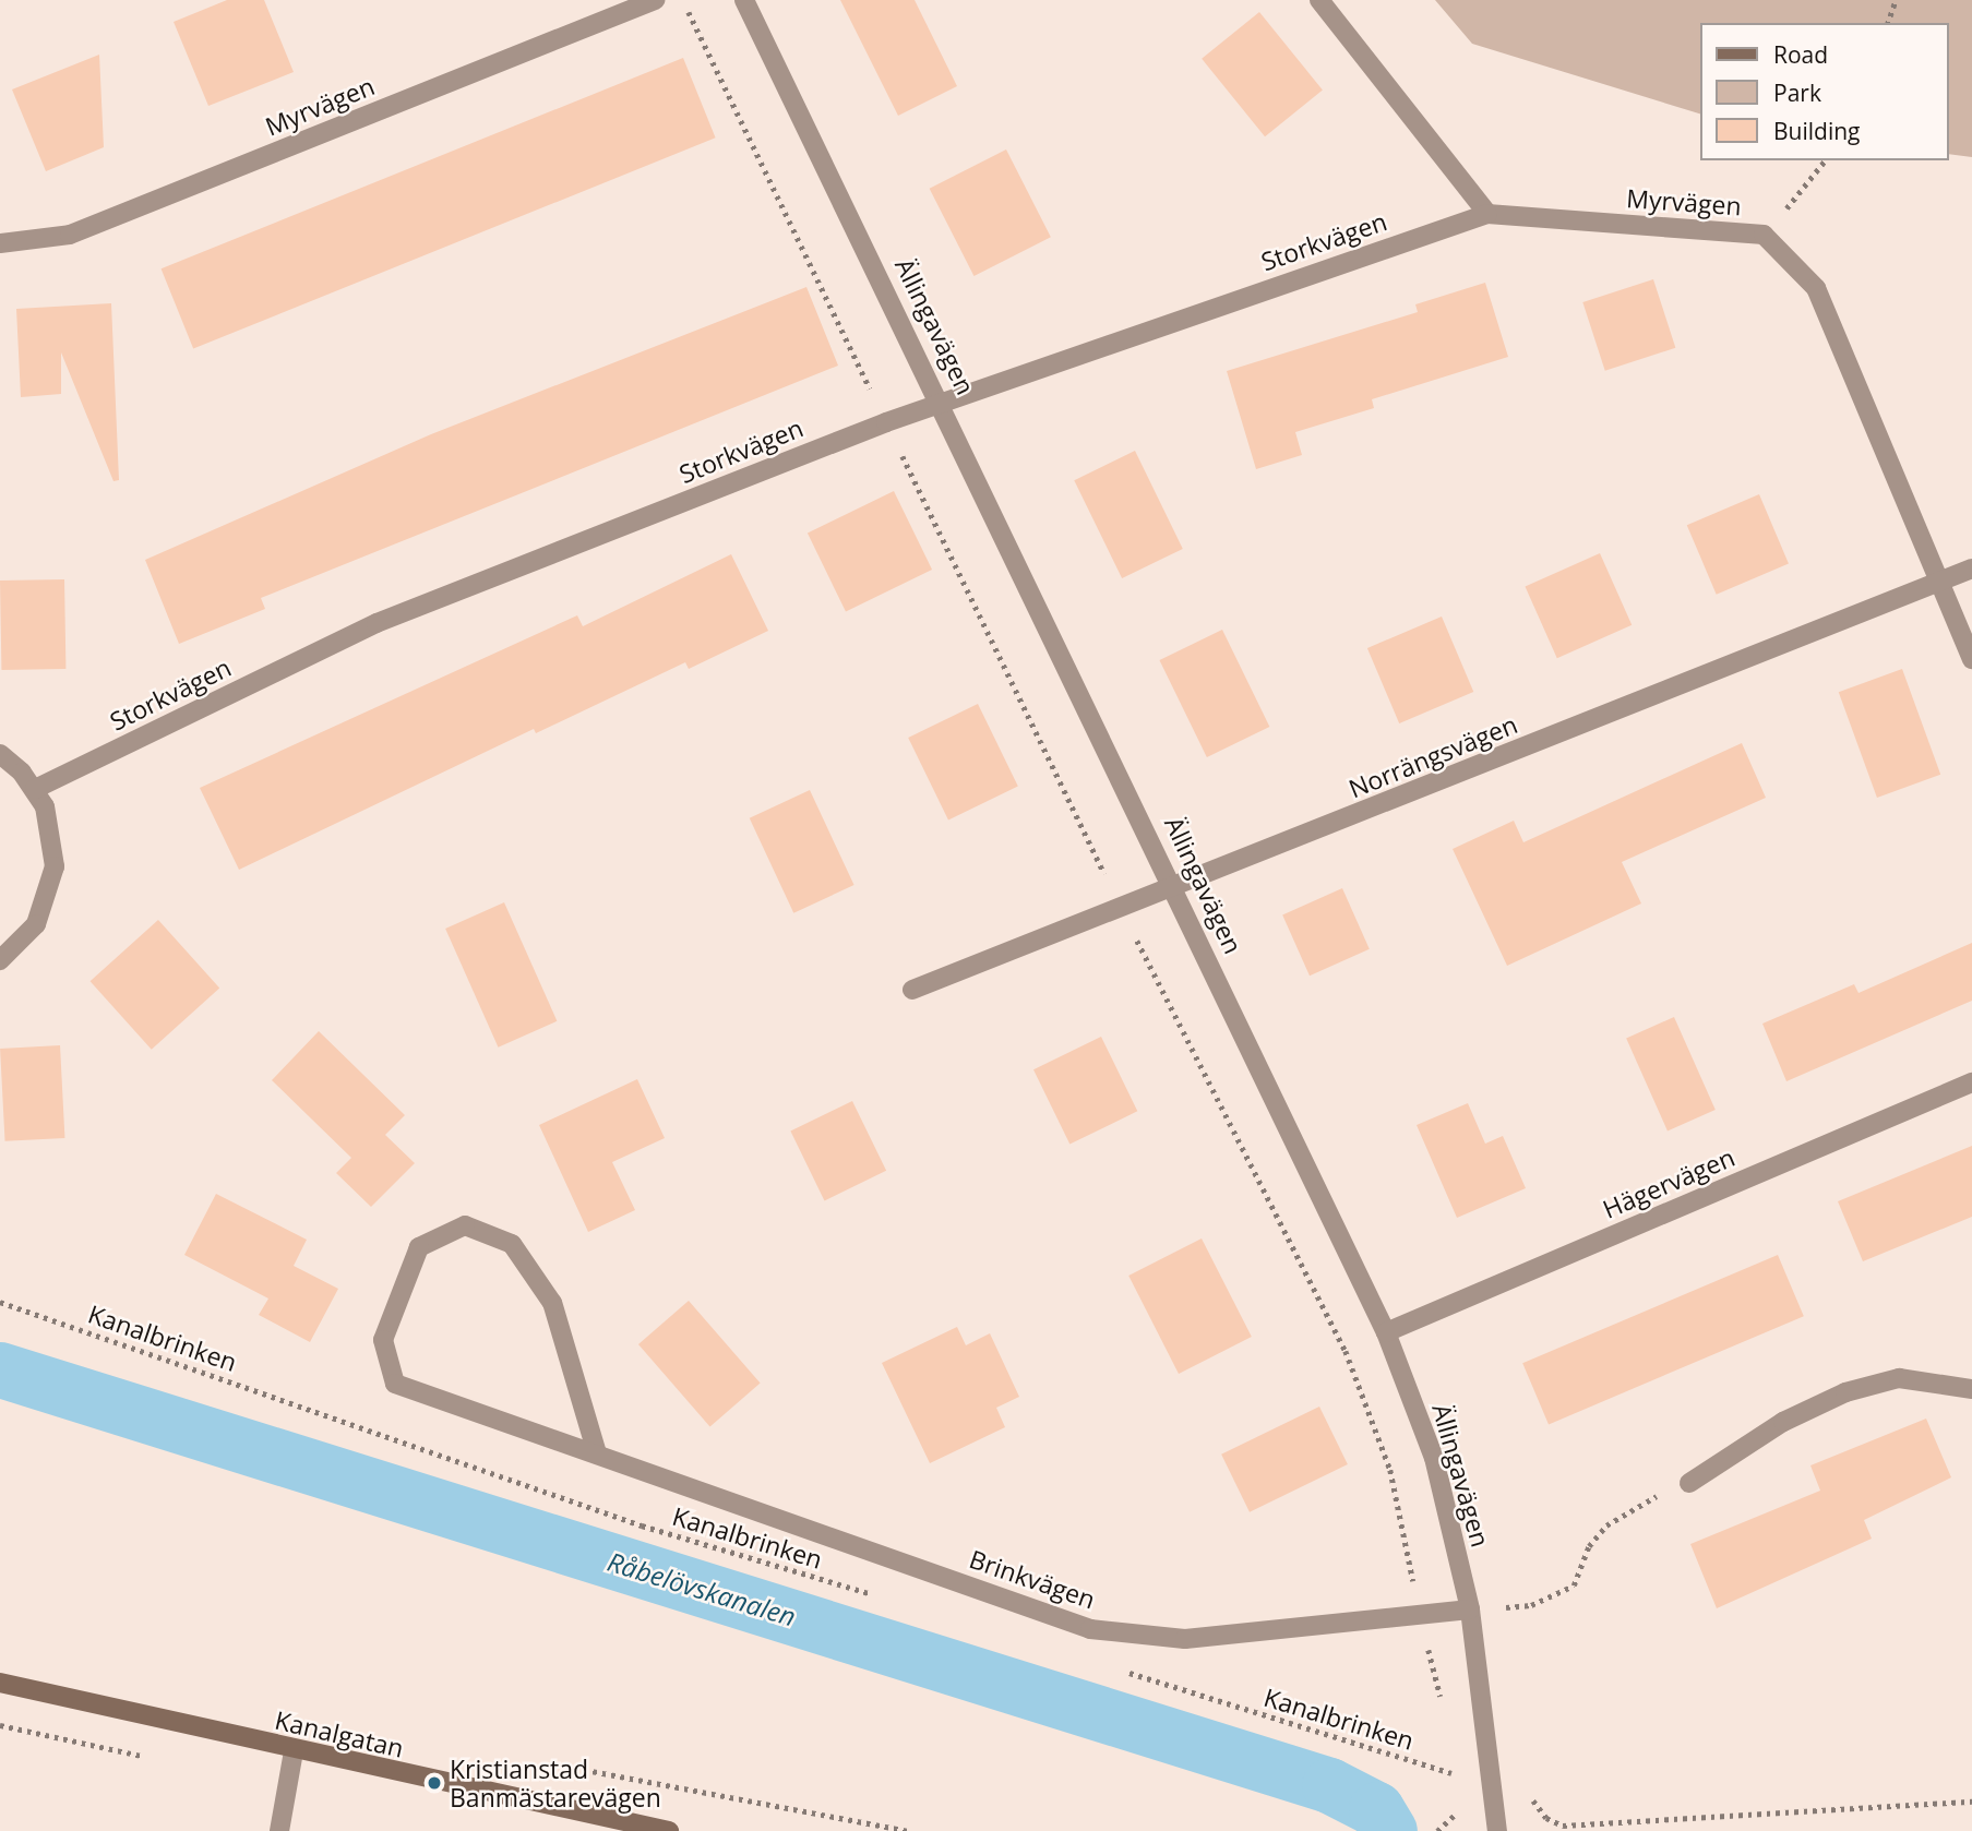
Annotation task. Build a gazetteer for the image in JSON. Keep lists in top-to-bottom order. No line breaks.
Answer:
{"streets":{"street":["Myrvägen","Storkvägen","Ällingavägen","Norrängsvägen","Hägervägen","Brinkvägen","Kanalgatan"],"path":["Kanalbrinken"]},"crossings":[["Myrvägen","Storkvägen"],["Myrvägen","Norrängsvägen"],["Storkvägen","Ällingavägen"],["Ällingavägen","Norrängsvägen"],["Ällingavägen","Hägervägen"],["Ällingavägen","Kanalbrinken"],["Ällingavägen","Brinkvägen"]],"water":["Råbelövskanalen"],"places":["Kristianstad Banmästarevägen"],"legend":["Road","Park","Building"]}
